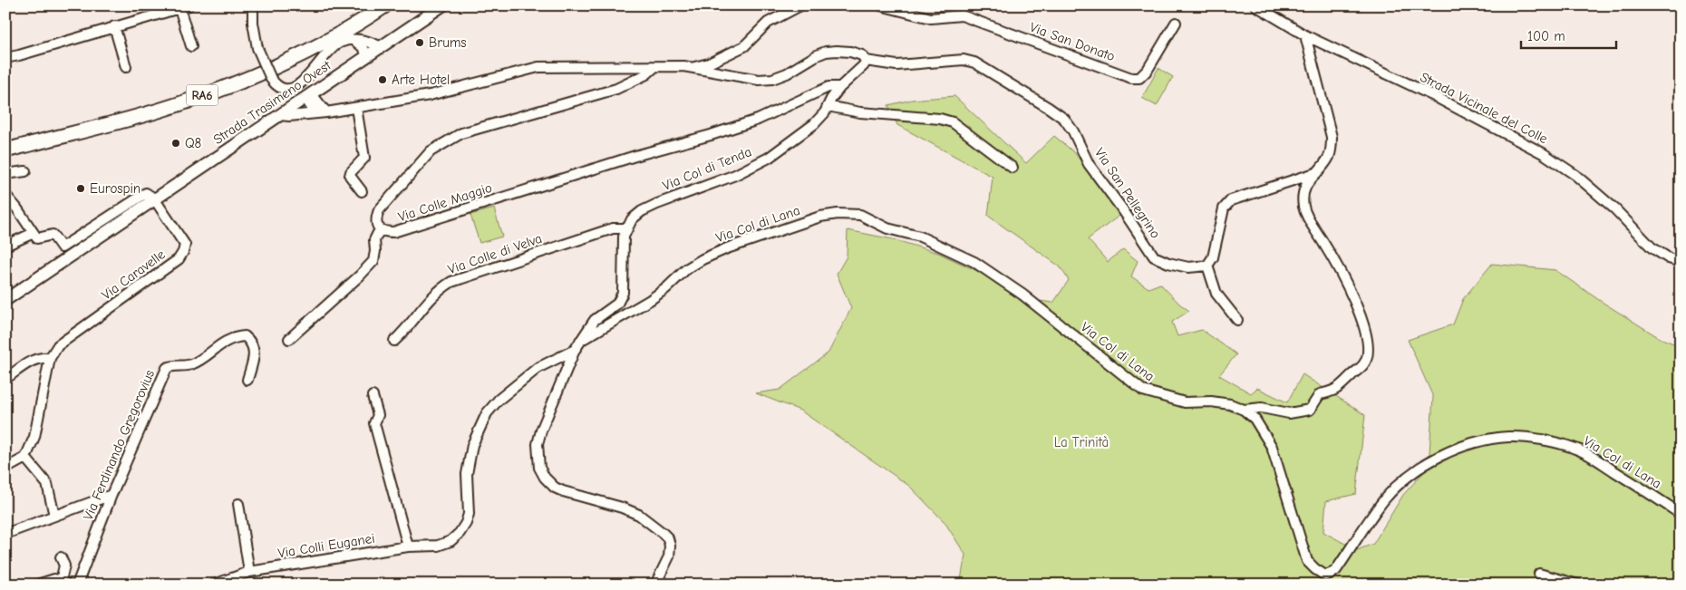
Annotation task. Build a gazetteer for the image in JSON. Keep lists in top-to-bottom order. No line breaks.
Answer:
{"streets":{"highway":["RA6"],"main road":["Strada Trasimeno Ovest"],"street":["Via San Donato","Strada Vicinale del Colle","Via Col di Tenda","Via San Pellegrino","Via Colle Maggio","Via Col di Lana","Via Colle di Velva","Via Caravelle","Via Ferdinando Gregorovius","Via Colli Euganei"]},"crossings":[["Strada Trasimeno Ovest","Via Caravelle"],["Via Col di Tenda","Via San Pellegrino"],["Via Col di Tenda","Via Colle Maggio"],["Via Col di Tenda","Via Colle di Velva"]],"parks":["La Trinità"],"places":["Brums","Arte Hotel","Q8","Eurospin"],"scale_bar":"100 m"}
